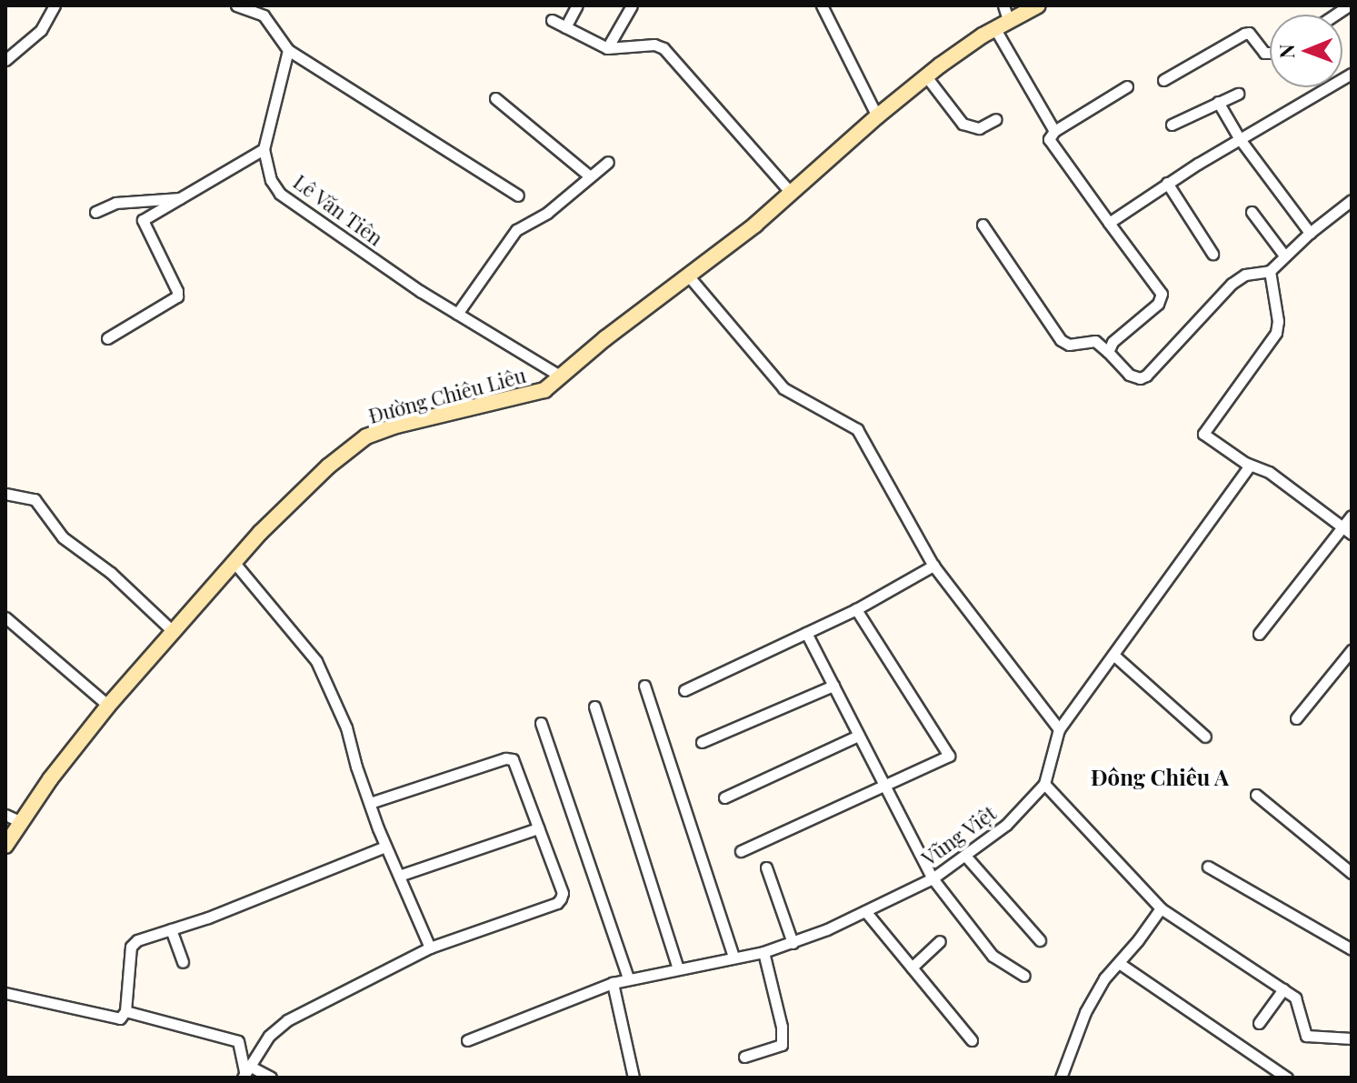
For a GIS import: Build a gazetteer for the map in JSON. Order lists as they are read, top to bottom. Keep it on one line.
{"streets":{"street":["Lê Văn Tiên","Đường Chiêu Liêu","Vũng Việt"]},"crossings":[["Lê Văn Tiên","Đường Chiêu Liêu"]],"districts":["Đông Chiêu A"],"north":"left"}
